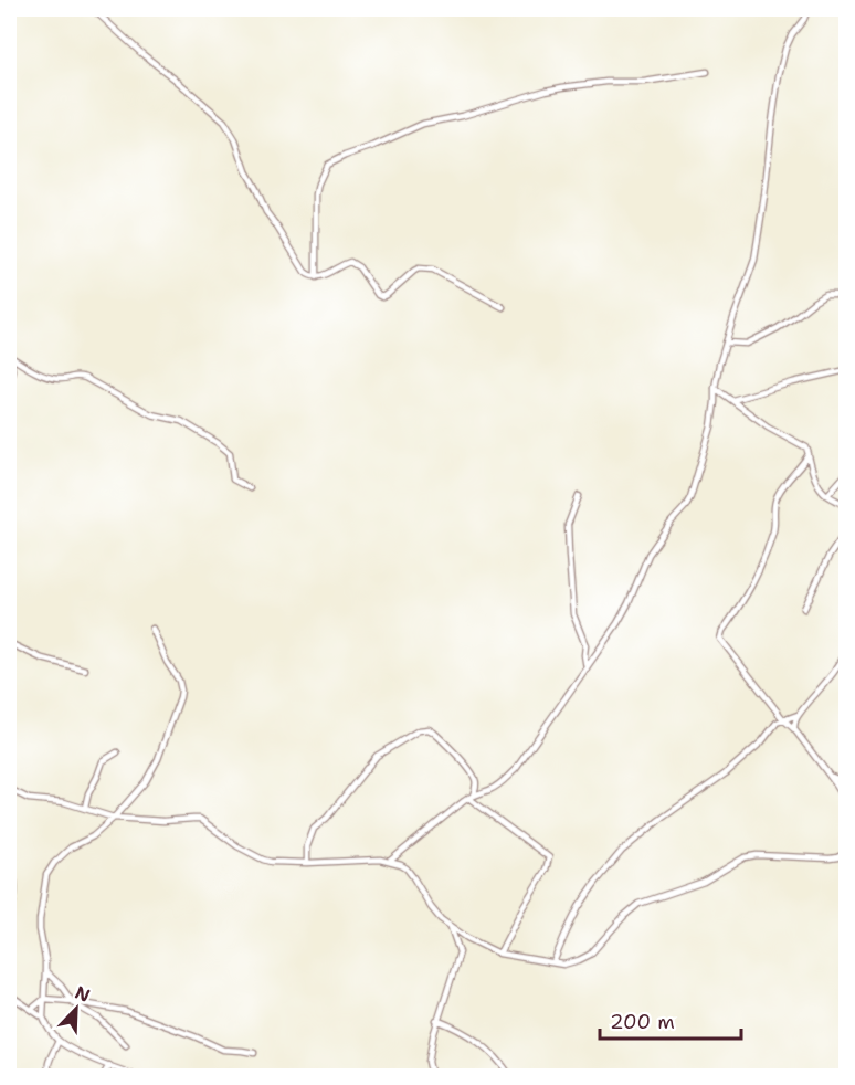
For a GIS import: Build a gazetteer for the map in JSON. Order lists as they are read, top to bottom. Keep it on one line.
{"scale_bar":"200 m","north":"top right"}
